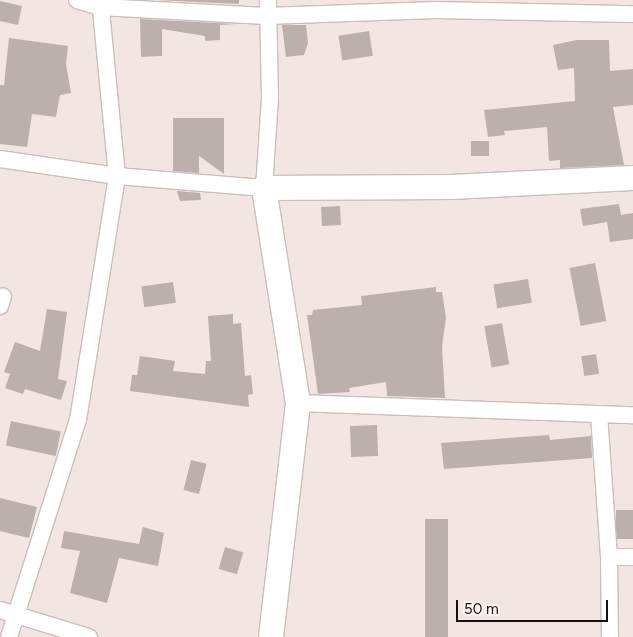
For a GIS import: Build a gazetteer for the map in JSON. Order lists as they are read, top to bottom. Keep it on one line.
{"scale_bar":"50 m"}
